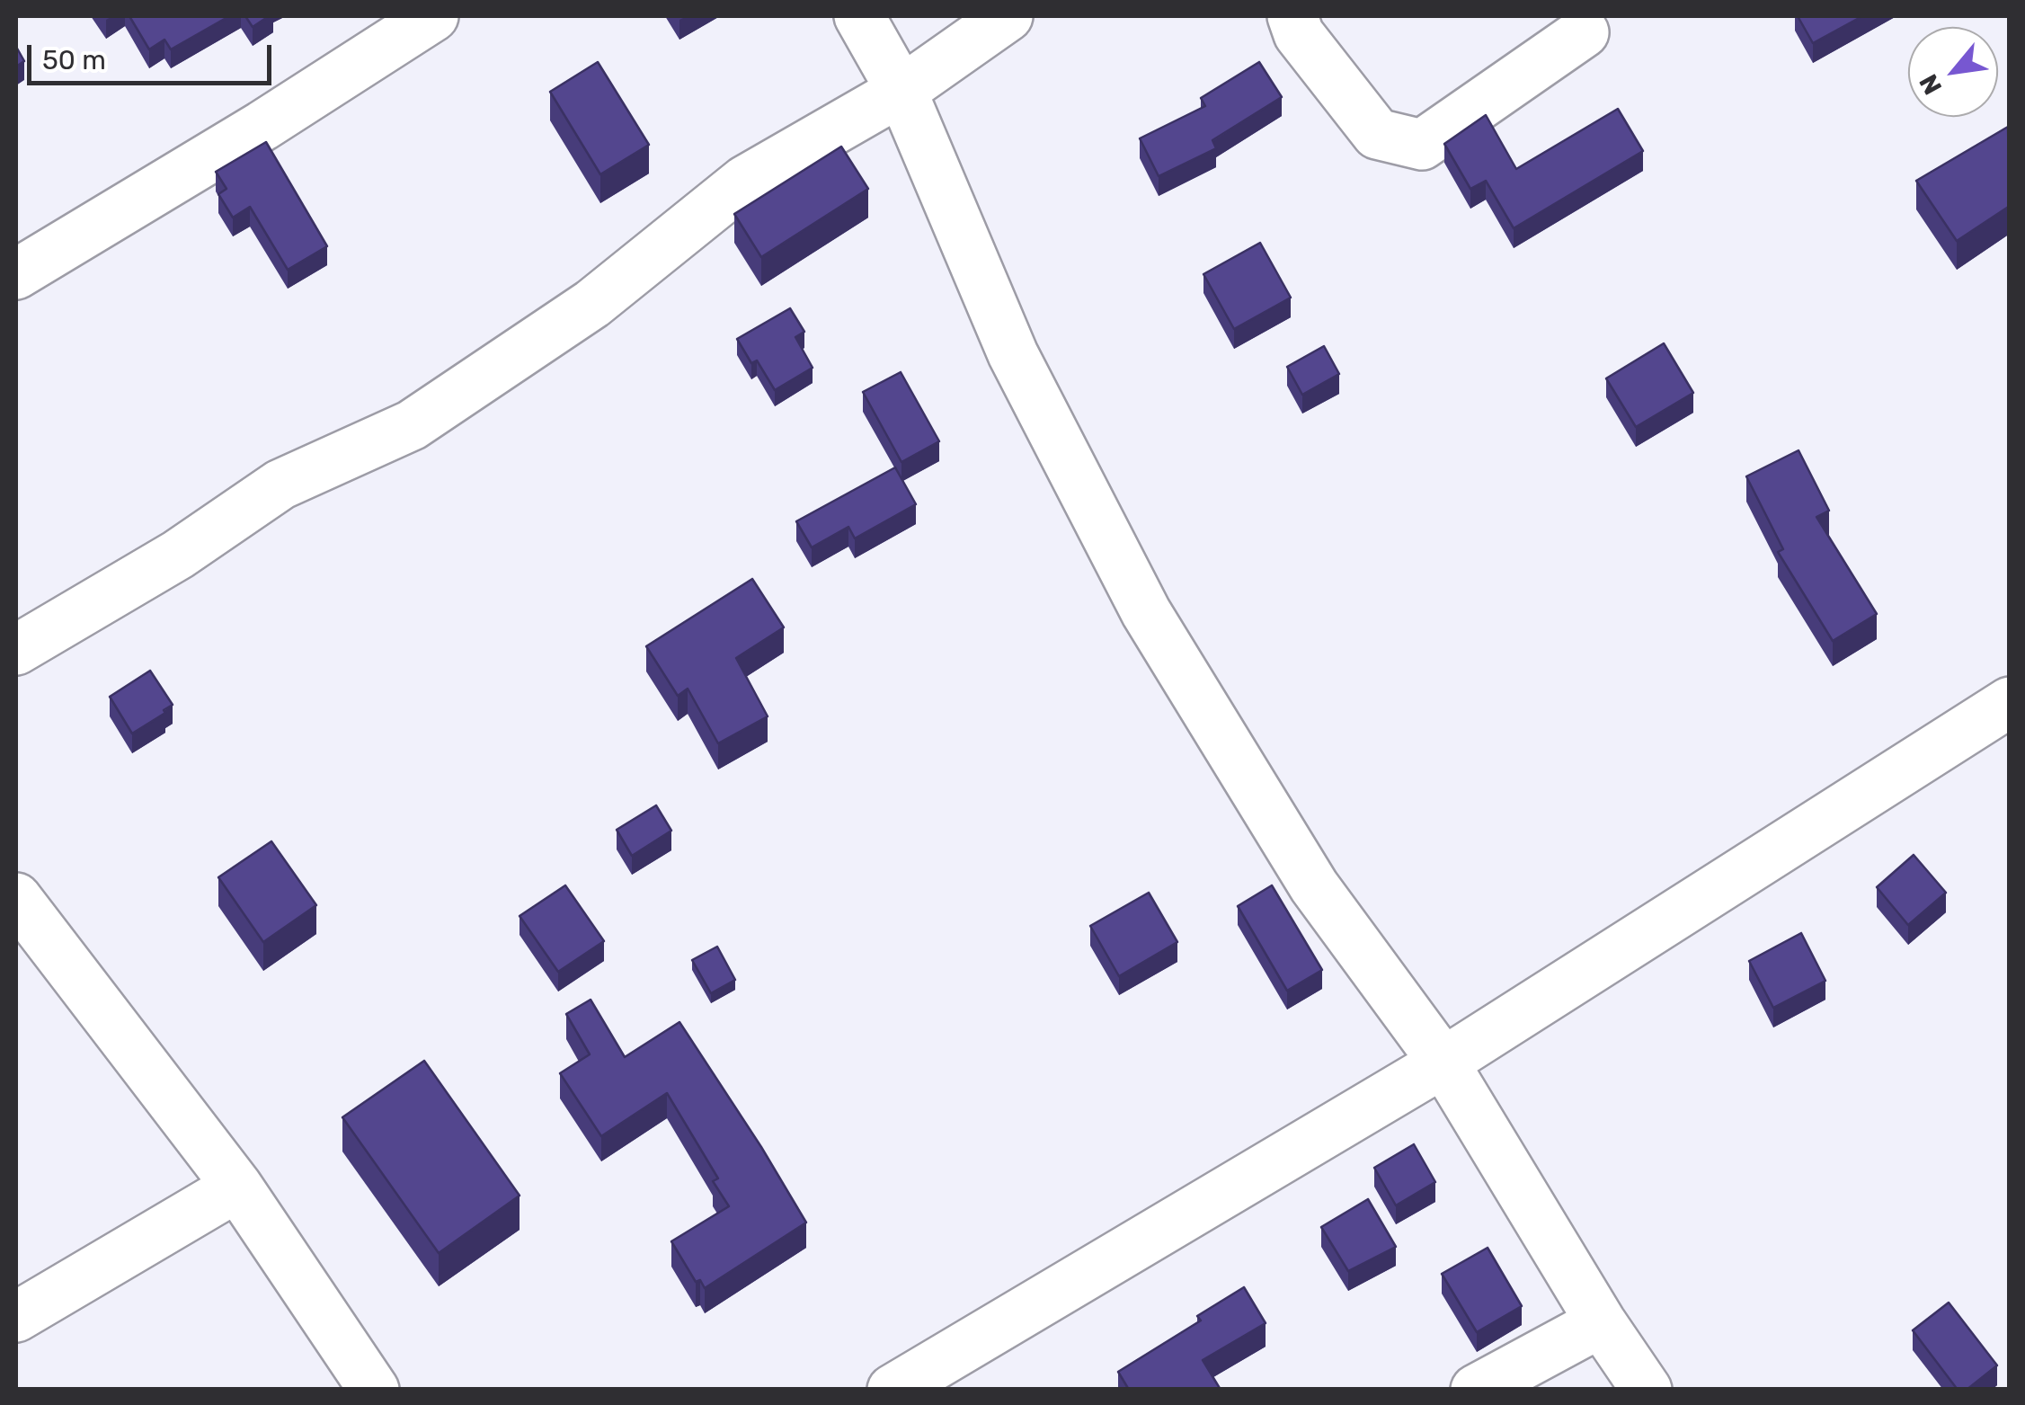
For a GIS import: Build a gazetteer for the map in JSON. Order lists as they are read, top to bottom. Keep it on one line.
{"scale_bar":"50 m","north":"bottom left"}
